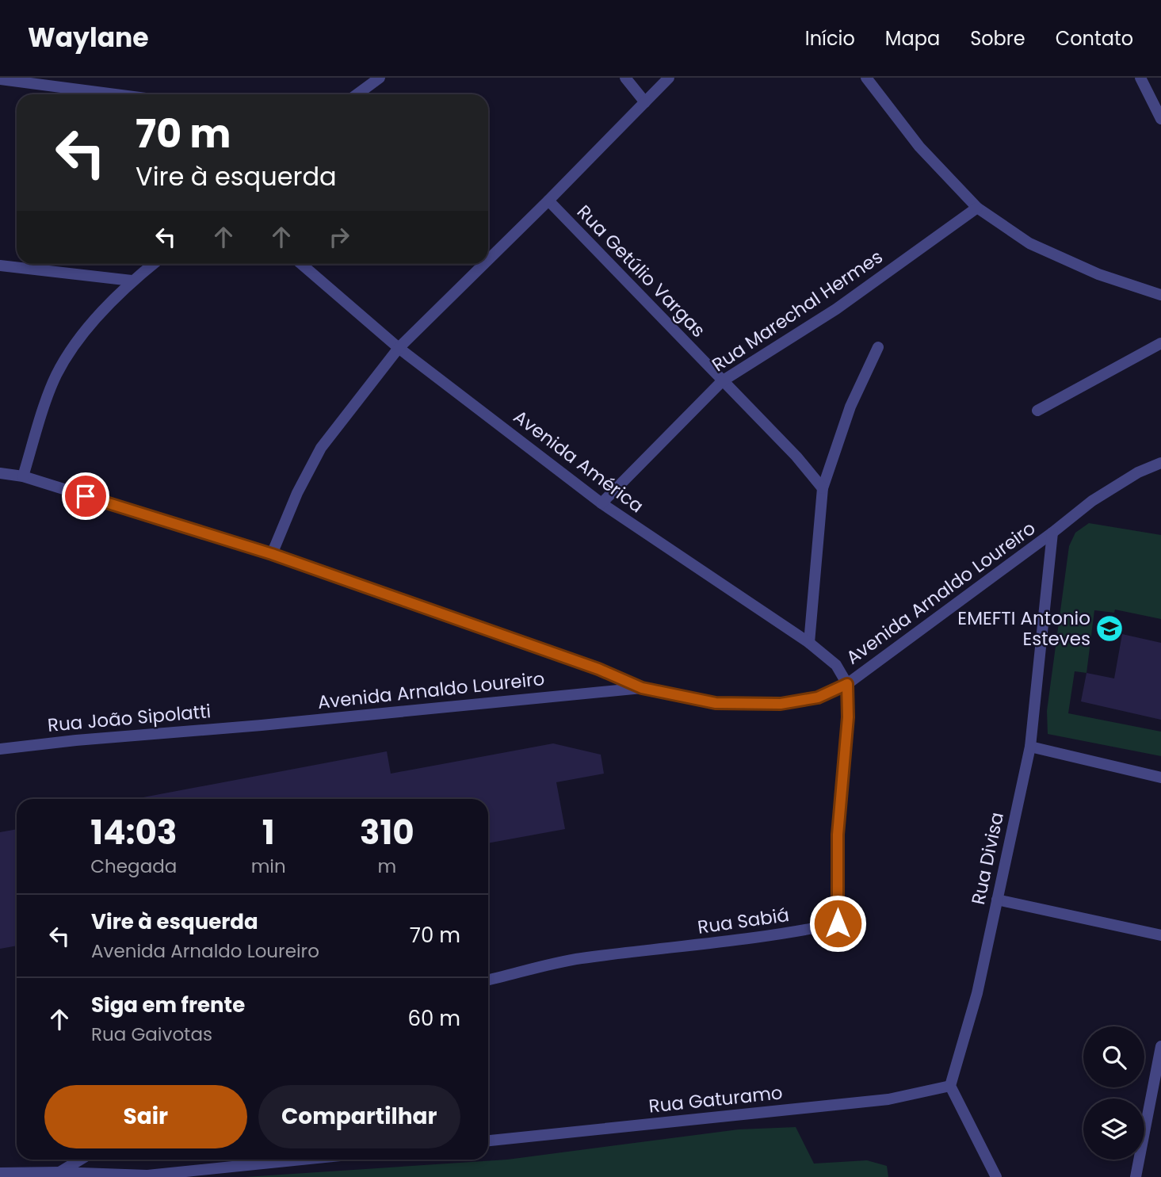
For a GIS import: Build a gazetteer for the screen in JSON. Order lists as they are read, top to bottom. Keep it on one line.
{"streets":{"street":["Rua Getúlio Vargas","Rua Marechal Hermes","Avenida América","Avenida Arnaldo Loureiro","Rua João Sipolatti","Rua Divisa","Rua Sabiá","Rua Gaturamo"]},"crossings":[["Rua Getúlio Vargas","Rua Marechal Hermes"],["Rua Marechal Hermes","Avenida América"],["Avenida América","Avenida Arnaldo Loureiro"],["Avenida América","Rua Sabiá"],["Avenida Arnaldo Loureiro","Rua João Sipolatti"],["Avenida Arnaldo Loureiro","Rua Divisa"],["Avenida Arnaldo Loureiro","Rua Sabiá"],["Rua Divisa","Rua Gaturamo"]],"places":{"school or university":["EMEFTI Antonio Esteves"]},"page":{"header":"Waylane","nav":["Início","Mapa","Sobre","Contato"],"turn":["70 m","Vire à esquerda"],"eta":["14:03","Chegada","1","min","310","m"],"list":[{"name":"Vire à esquerda","note":"Avenida Arnaldo Loureiro","value":"70 m"},{"name":"Siga em frente","note":"Rua Gaivotas","value":"60 m"}],"buttons":["Sair","Compartilhar"]}}
